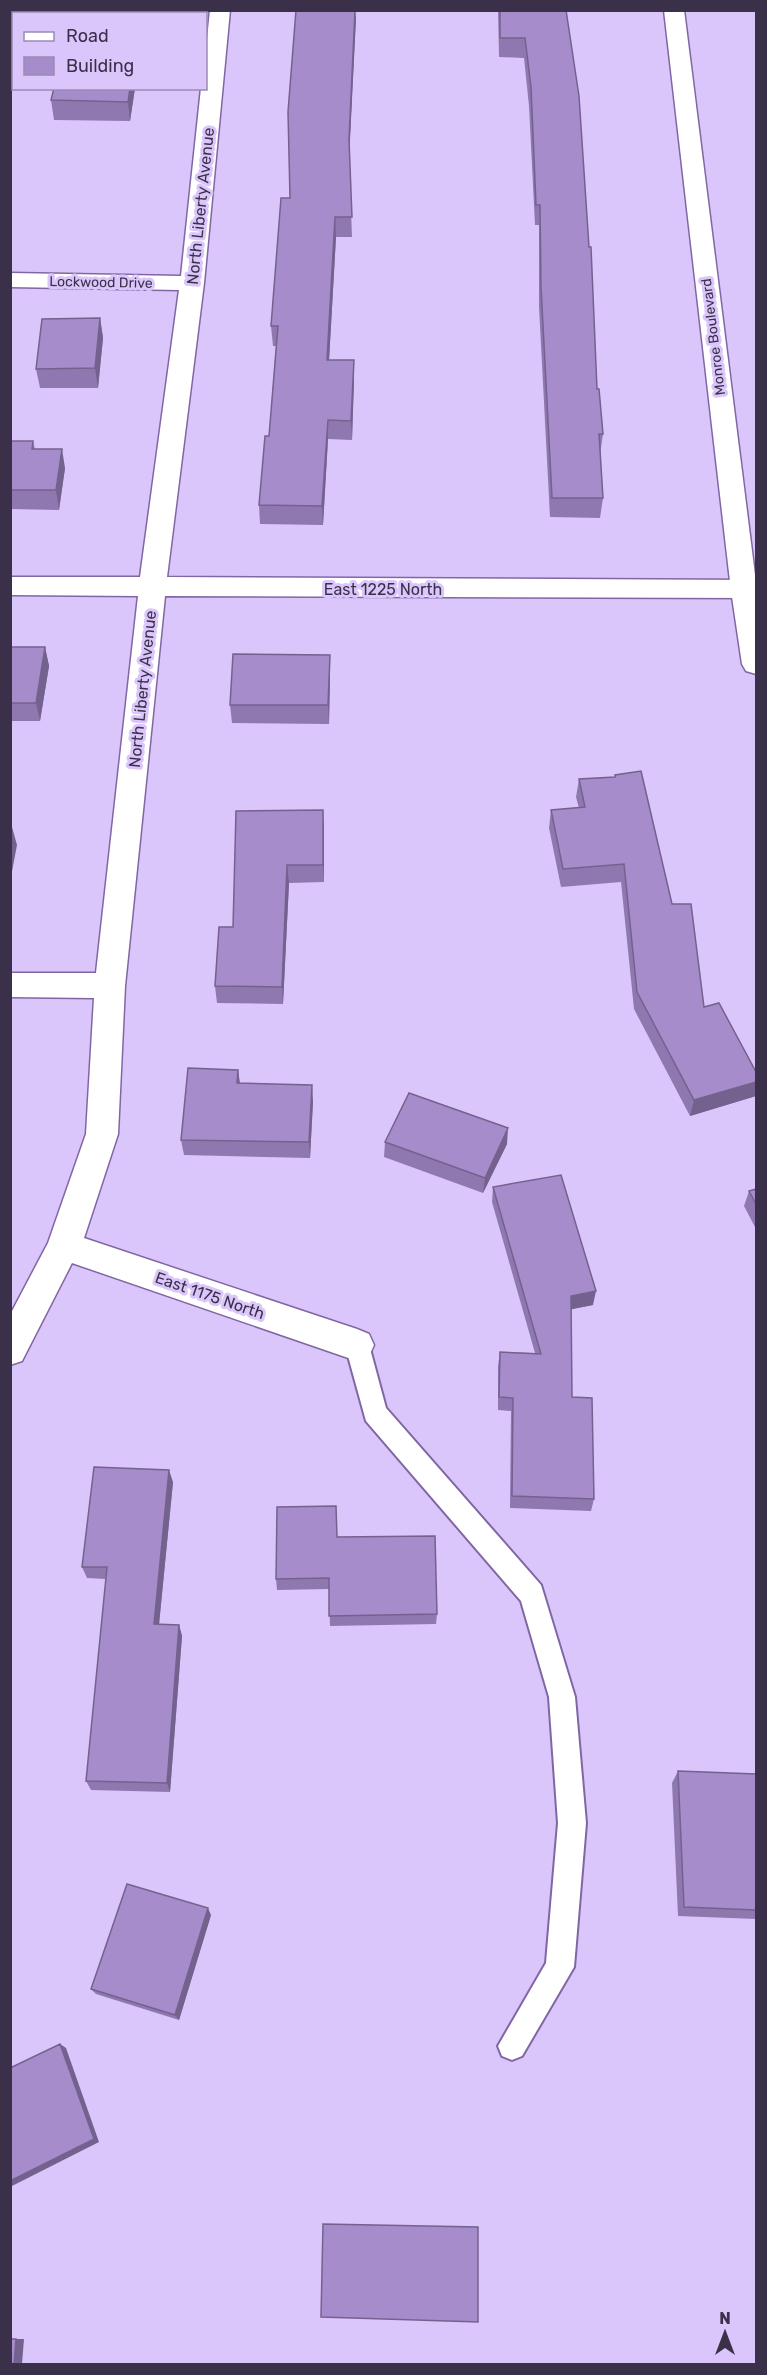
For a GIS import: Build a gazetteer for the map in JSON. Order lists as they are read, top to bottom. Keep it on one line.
{"streets":{"street":["North Liberty Avenue","Lockwood Drive","Monroe Boulevard","East 1225 North","East 1175 North"]},"crossings":[["North Liberty Avenue","Lockwood Drive"],["North Liberty Avenue","East 1225 North"],["North Liberty Avenue","East 1175 North"],["Monroe Boulevard","East 1225 North"]],"legend":["Road","Building"],"north":"top"}
